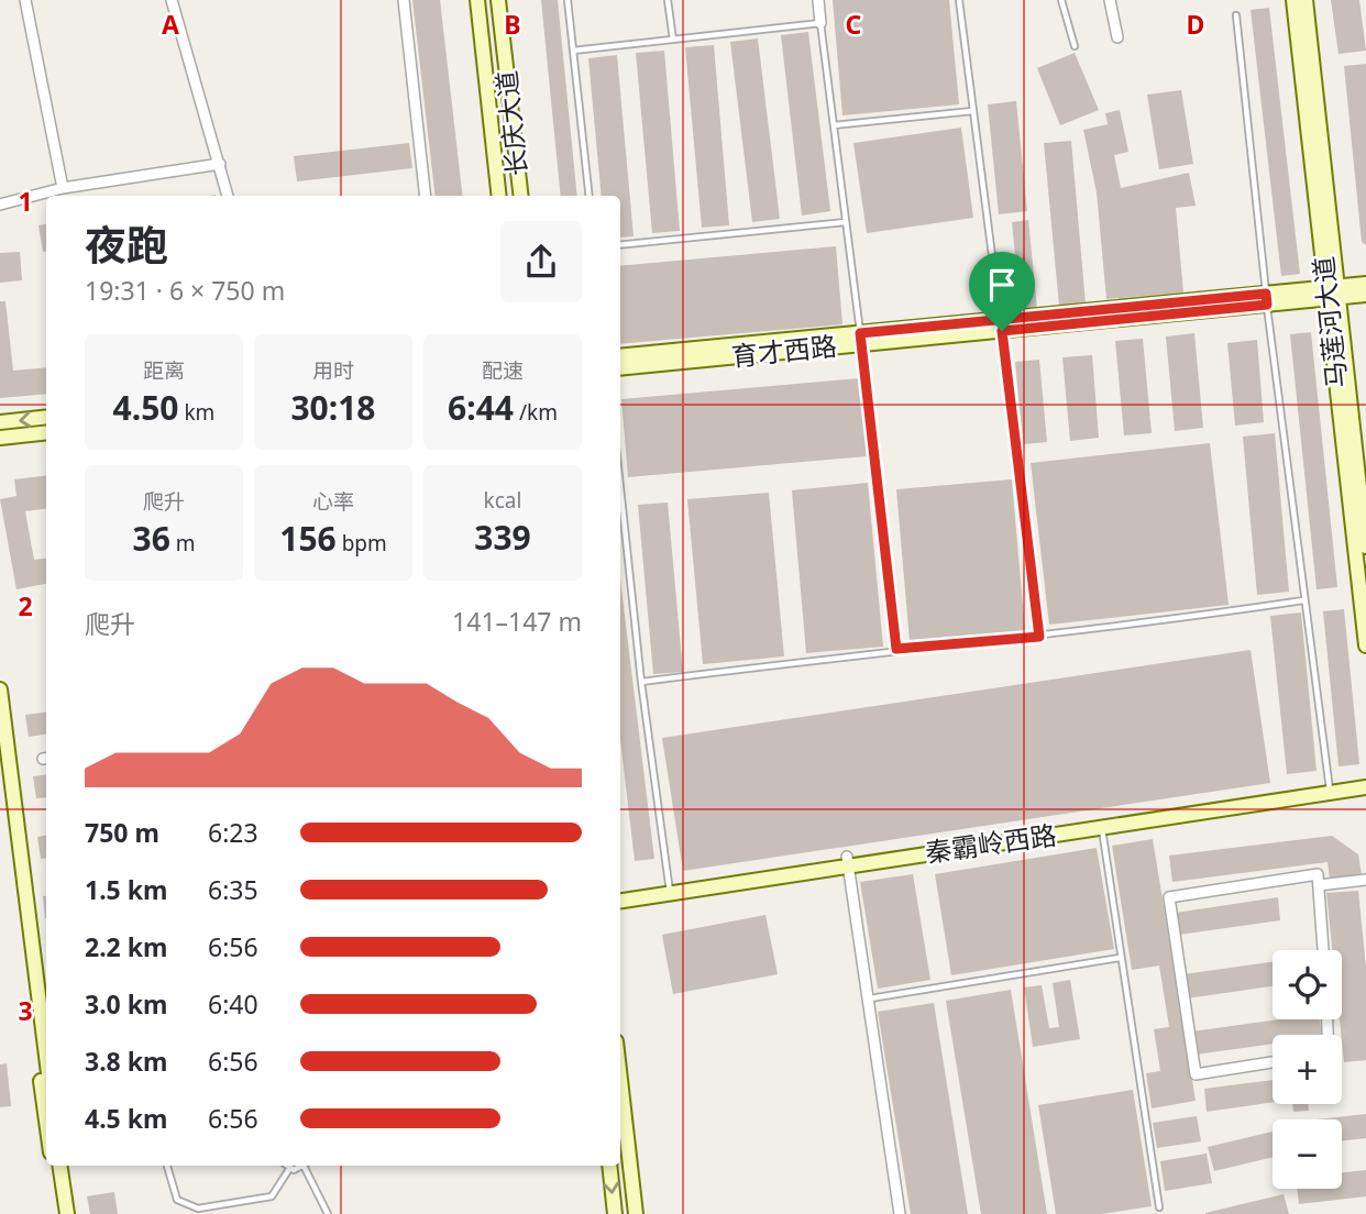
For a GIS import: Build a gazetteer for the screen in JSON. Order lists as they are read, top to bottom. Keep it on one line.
{"streets":{"street":["长庆大道","马莲河大道","育才西路","秦霸岭西路"]},"crossings":[["马莲河大道","育才西路"]],"page":{"heading":["夜跑","19:31 · 6 × 750 m"],"stats":[["距离","4.50 km"],["用时","30:18"],["配速","6:44 /km"],["爬升","36 m"],["心率","156 bpm"],["kcal","339"]],"chart":["爬升","141–147 m"],"list":[{"name":"750 m","note":"6:23"},{"name":"1.5 km","note":"6:35"},{"name":"2.2 km","note":"6:56"},{"name":"3.0 km","note":"6:40"},{"name":"3.8 km","note":"6:56"},{"name":"4.5 km","note":"6:56"}],"map_buttons":["+","−"]},"grid":{"columns":["A","B","C","D"],"rows":["1","2","3"]}}
